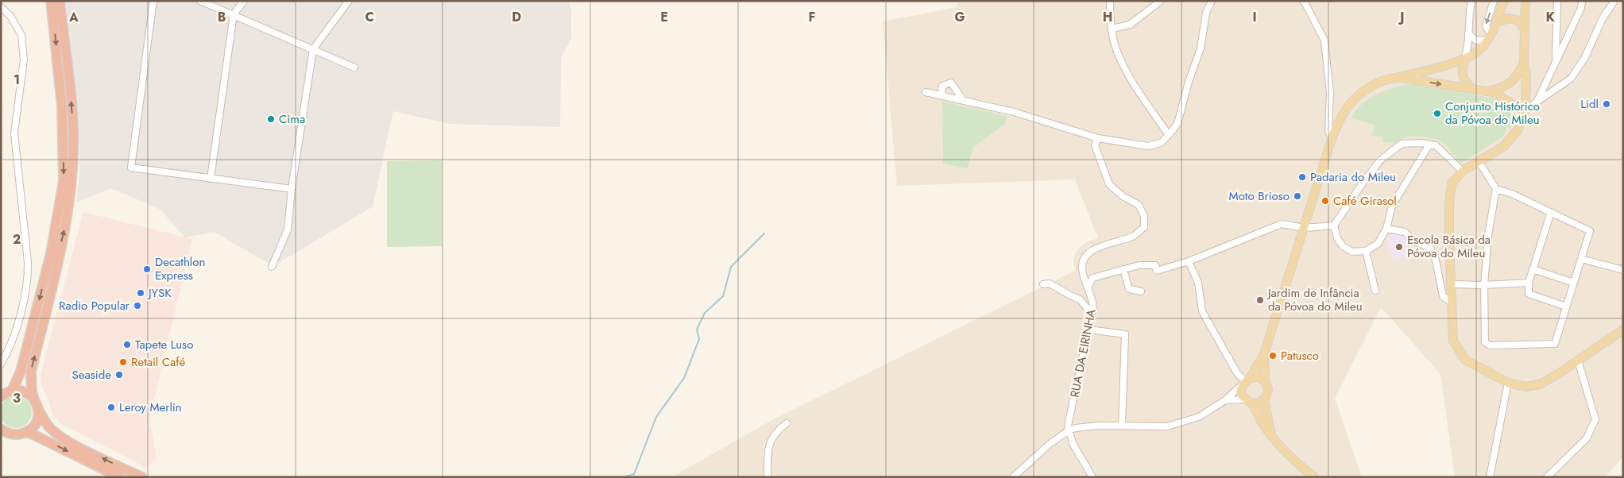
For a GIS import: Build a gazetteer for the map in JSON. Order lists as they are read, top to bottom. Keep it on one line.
{"streets":{"street":["RUA DA EIRINHA"]},"places":["Lidl","Conjunto Histórico da Póvoa do Mileu","Cima","Padaria do Mileu","Moto Brioso","Café Girasol","Escola Básica da Póvoa do Mileu","Decathlon Express","JYSK","Jardim de Infância da Póvoa do Mileu","Radio Popular","Tapete Luso","Patusco","Retail Café","Seaside","Leroy Merlin"],"grid":{"columns":["A","B","C","D","E","F","G","H","I","J","K"],"rows":["1","2","3"]}}
